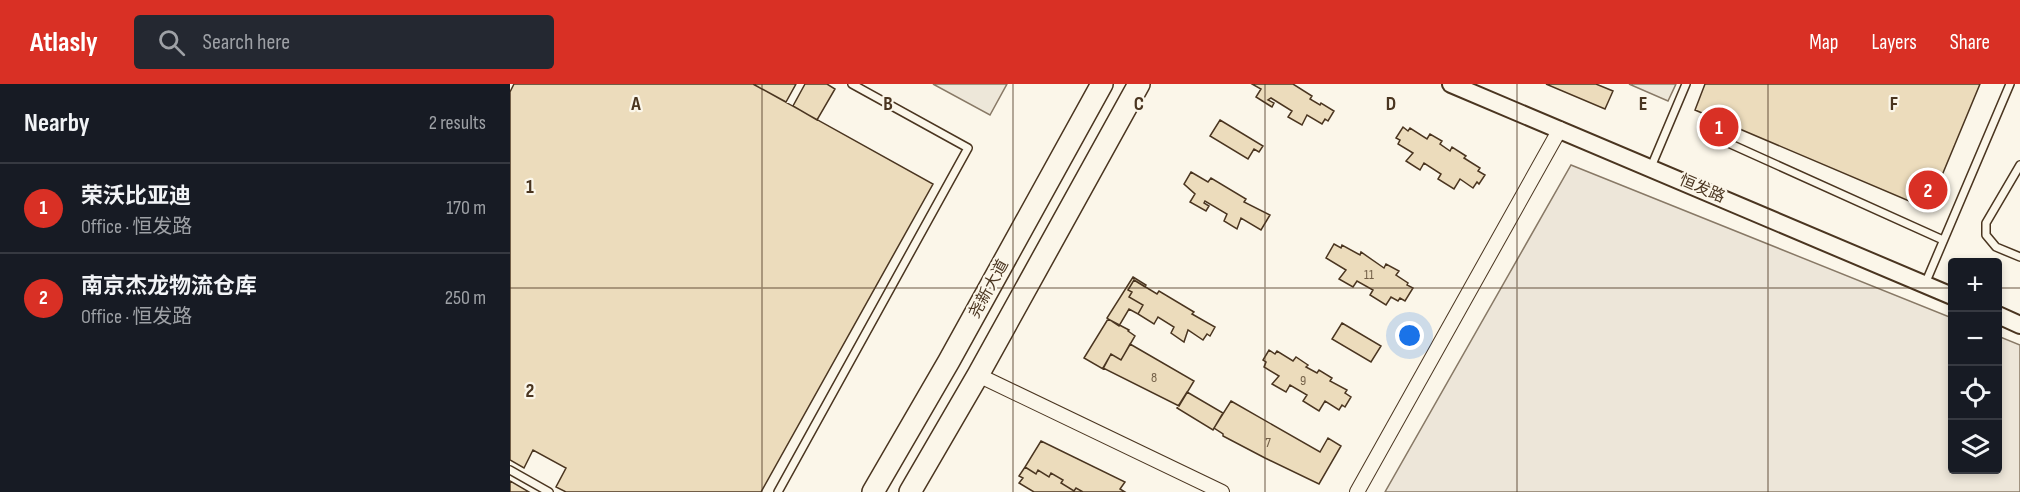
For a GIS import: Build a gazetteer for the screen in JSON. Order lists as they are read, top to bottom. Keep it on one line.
{"streets":{"main road":["尧新大道"],"street":["恒发路"]},"house_numbers":["11","8","9","7"],"page":{"header":"Atlasly","search":"Search here","nav":["Map","Layers","Share"],"heading":["Nearby","2 results"],"pins":["1","2"],"list":[{"mark":"1","name":"荣沃比亚迪","note":"Office · 恒发路","value":"170 m"},{"mark":"2","name":"南京杰龙物流仓库","note":"Office · 恒发路","value":"250 m"}],"map_buttons":["+","−"]},"grid":{"columns":["A","B","C","D","E","F"],"rows":["1","2"]}}
